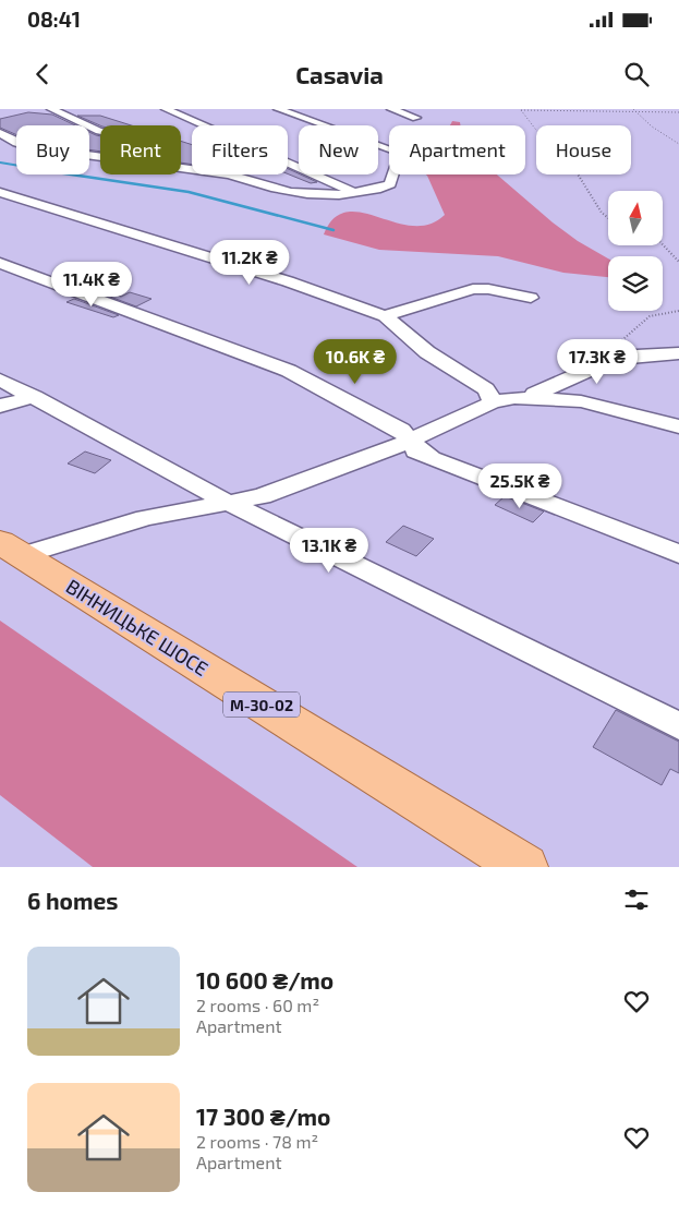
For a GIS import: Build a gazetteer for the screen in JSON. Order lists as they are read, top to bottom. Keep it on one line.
{"streets":{"main road":["ВІННИЦЬКЕ ШОСЕ","М-30-02"]},"north":"top","page":{"status":"08:41","header":"Casavia","chip":["Buy","Rent","Filters","New","Apartment","House"],"price":["11.2K ₴","11.4K ₴","10.6K ₴","17.3K ₴","25.5K ₴","13.1K ₴"],"heading":"6 homes","list":[{"name":"10 600 ₴/mo","note":"2 rooms · 60 m² · Apartment"},{"name":"17 300 ₴/mo","note":"2 rooms · 78 m² · Apartment"}]}}
